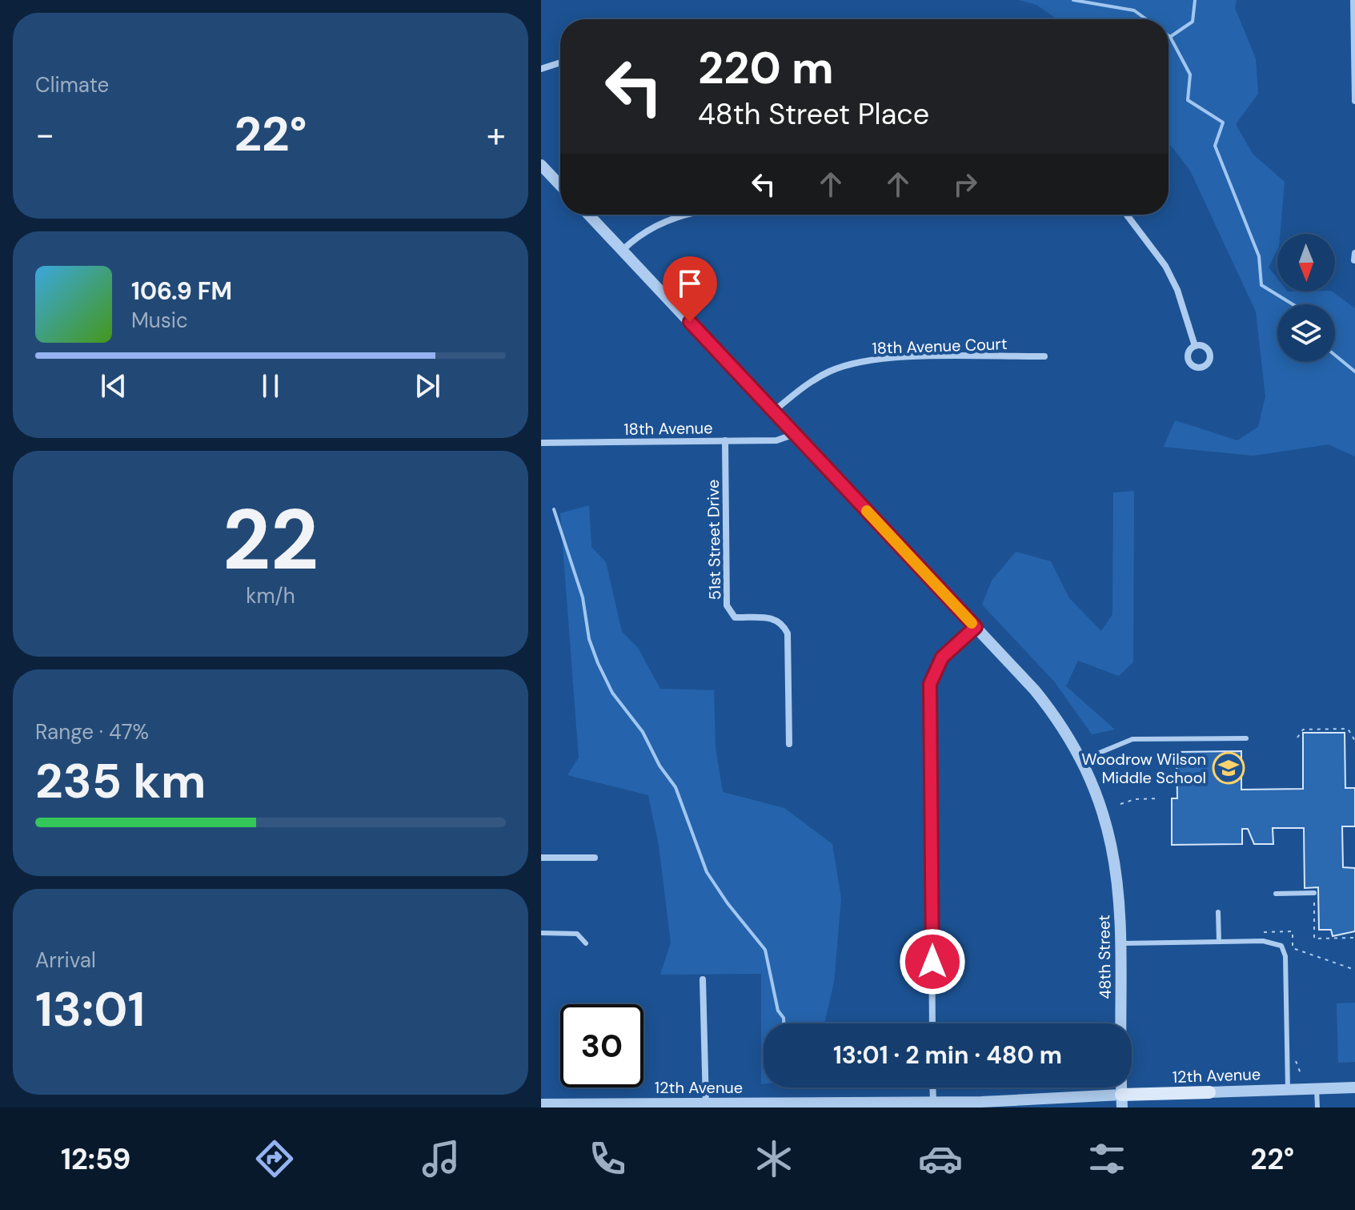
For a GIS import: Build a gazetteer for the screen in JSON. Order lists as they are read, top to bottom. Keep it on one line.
{"streets":{"main road":["12th Avenue"],"street":["18th Avenue Court","18th Avenue","51st Street Drive","48th Street"]},"crossings":[["18th Avenue Court","48th Street"],["18th Avenue","51st Street Drive"],["18th Avenue","48th Street"],["48th Street","12th Avenue"]],"places":{"school or university":["Woodrow Wilson Middle School"]},"north":"bottom","page":{"tile":["Climate",["22","km/h"],["Range · 47%","235 km"],["Arrival","13:01"]],"turn":["220 m","48th Street Place"],"heat":["−","22°","+"],"song":["106.9 FM","Music"],"limit":"30","trip":"13:01 · 2 min · 480 m","tabs":["12:59","22°"]}}
